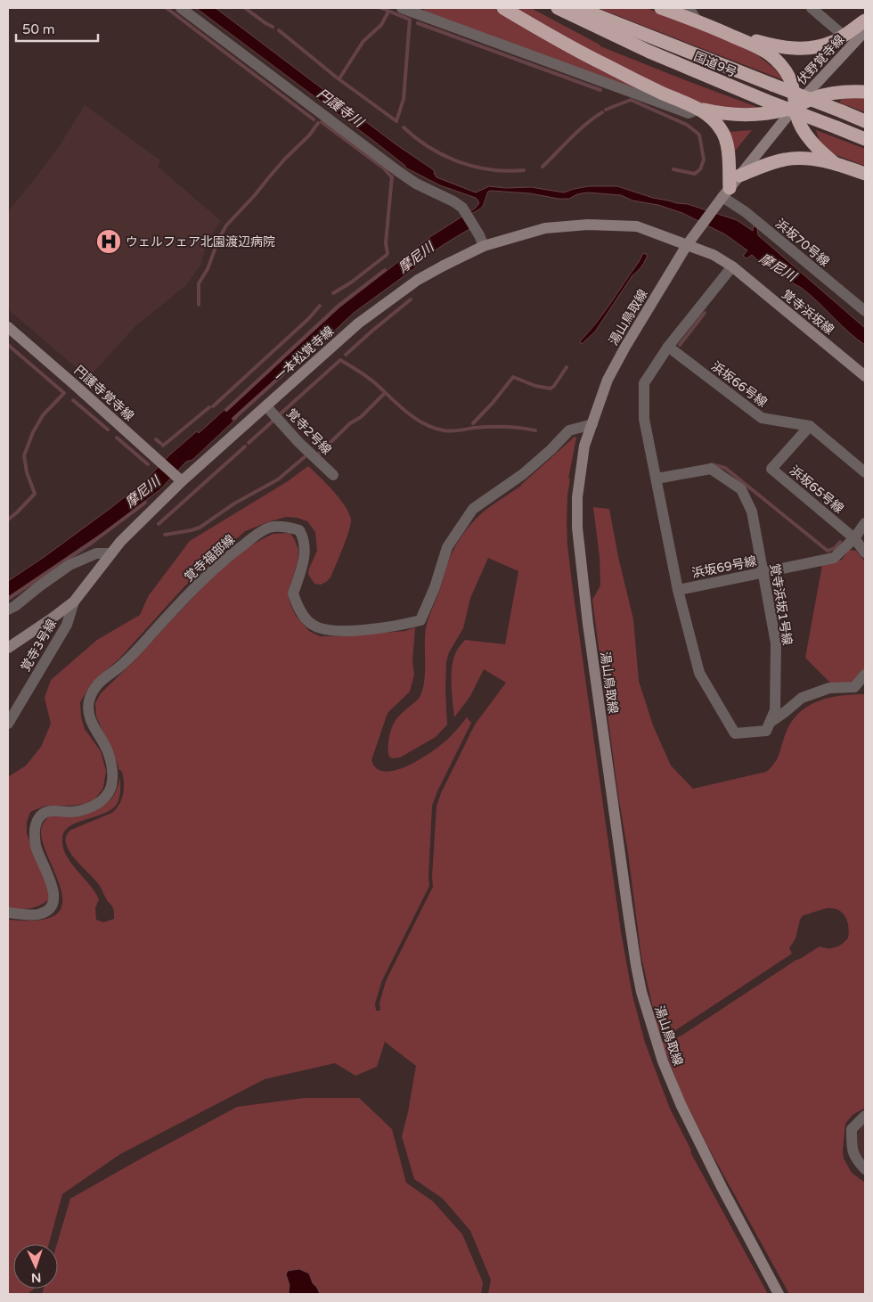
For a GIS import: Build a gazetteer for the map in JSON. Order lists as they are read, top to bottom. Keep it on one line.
{"streets":{"highway":["国道9号"],"main road":["伏野覚寺線","覚寺浜坂線","湯山鳥取線","一本松覚寺線","円護寺覚寺線"],"street":["浜坂70号線","浜坂66号線","覚寺2号線","浜坂65号線","覚寺福部線","浜坂69号線","覚寺浜坂1号線","覚寺3号線"]},"crossings":[["伏野覚寺線","湯山鳥取線"],["浜坂70号線","湯山鳥取線"],["覚寺浜坂線","湯山鳥取線"],["覚寺浜坂線","一本松覚寺線"],["湯山鳥取線","一本松覚寺線"],["湯山鳥取線","覚寺福部線"],["一本松覚寺線","円護寺覚寺線"],["一本松覚寺線","覚寺2号線"],["一本松覚寺線","覚寺3号線"],["浜坂66号線","浜坂65号線"],["浜坂65号線","浜坂69号線"],["浜坂69号線","覚寺浜坂1号線"]],"water":["円護寺川","摩尼川"],"places":{"hospital":["ウェルフェア北園渡辺病院"]},"scale_bar":"50 m","north":"bottom"}
